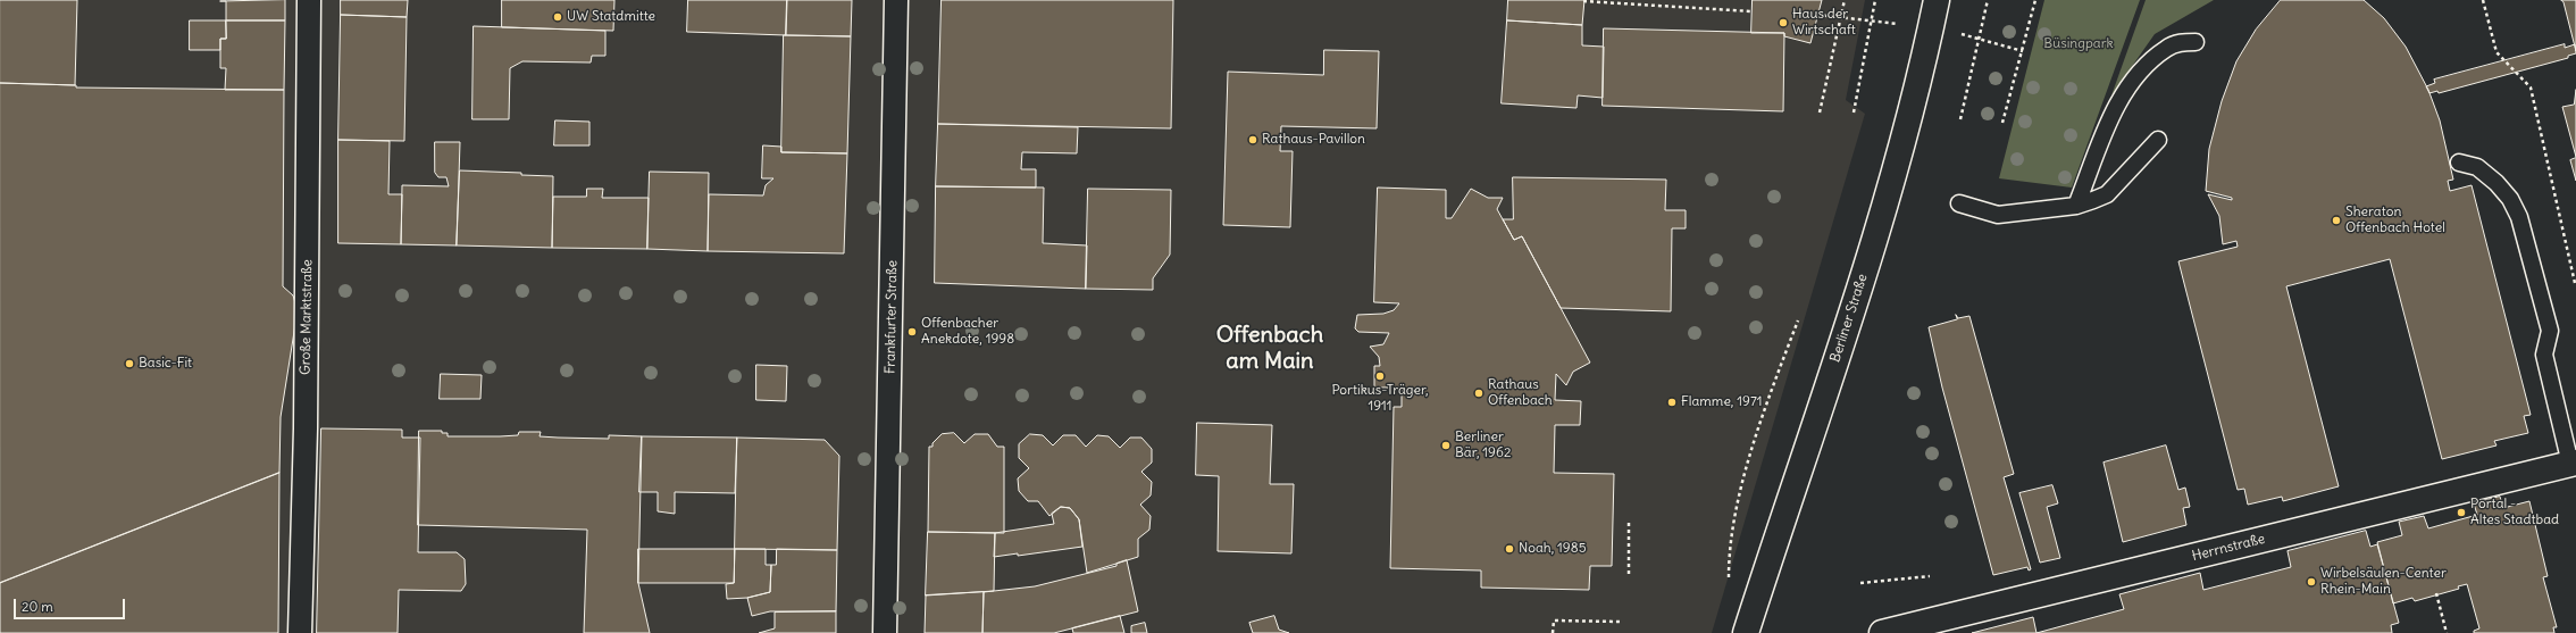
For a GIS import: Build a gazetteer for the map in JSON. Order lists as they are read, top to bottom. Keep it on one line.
{"streets":{"street":["Große Marktstraße","Frankfurter Straße","Berliner Straße","Herrnstraße"]},"districts":["Offenbach am Main"],"parks":["Büsingpark"],"places":["UW Statdmitte","Haus der Wirtschaft","Rathaus-Pavillon","Sheraton Offenbach Hotel","Offenbacher Anekdote, 1998","Basic-Fit","Portikus-Träger, 1911","Rathaus Offenbach","Flamme, 1971","Berliner Bär, 1962","Portal - Altes Stadtbad","Noah, 1985","Wirbelsäulen-Center Rhein-Main"],"scale_bar":"20 m"}
